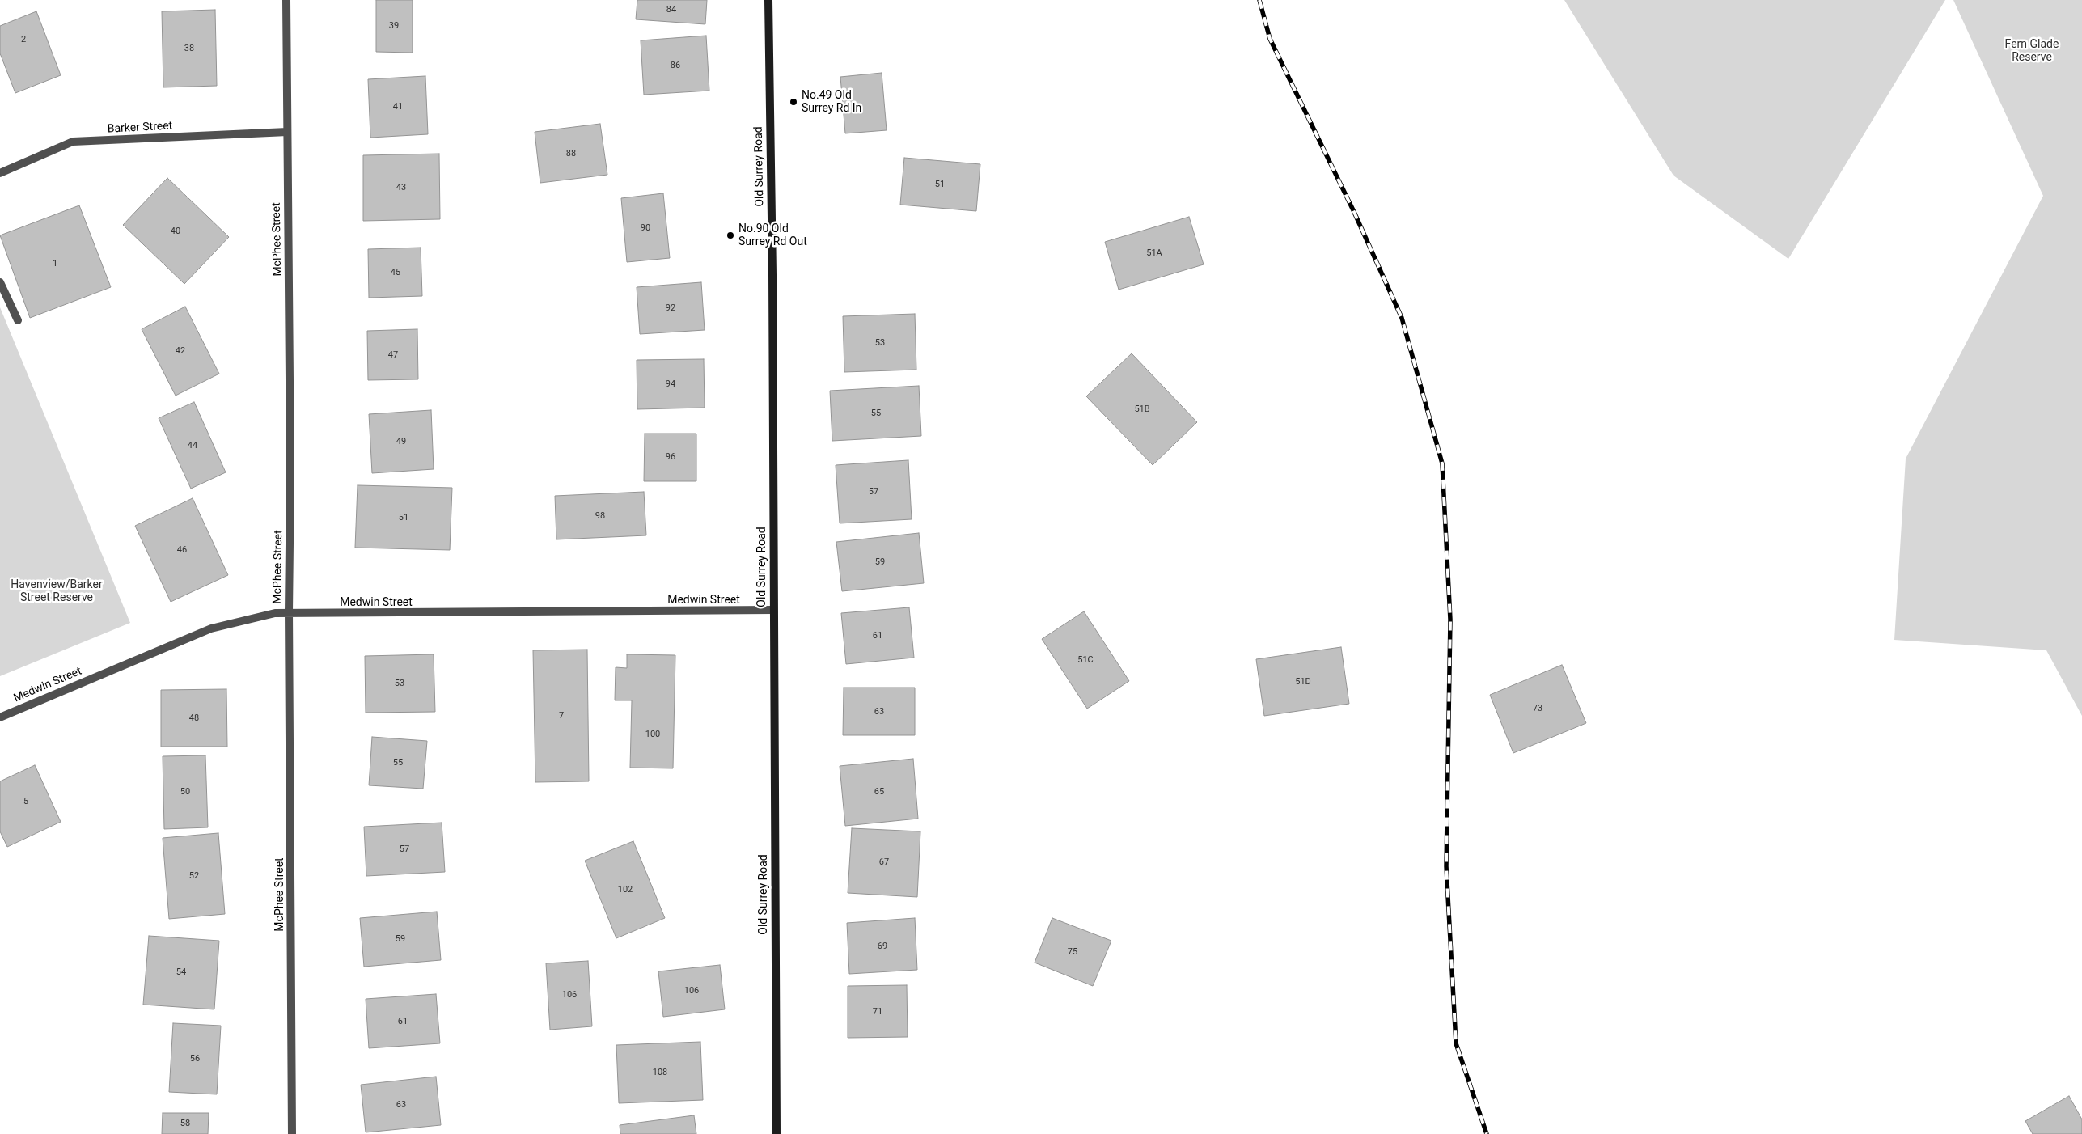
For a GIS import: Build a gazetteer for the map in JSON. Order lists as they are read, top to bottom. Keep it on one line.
{"streets":{"main road":["Old Surrey Road"],"street":["Barker Street","McPhee Street","Medwin Street"]},"crossings":[["Barker Street","McPhee Street"],["Old Surrey Road","Medwin Street"],["McPhee Street","Medwin Street"]],"parks":["Fern Glade Reserve","Havenview/Barker Street Reserve"],"places":["No.49 Old Surrey Rd In","No.90 Old Surrey Rd Out"],"house_numbers":["84","39","2","38","86","41","88","51","43","90","40","51A","1","45","92","53","42","47","94","51B","55","49","44","96","57","98","51","46","59","61","51C","51D","53","73","63","7","48","100","55","50","65","5","57","67","52","102","59","69","75","54","106","106","71","61","56","108","63","58"]}
